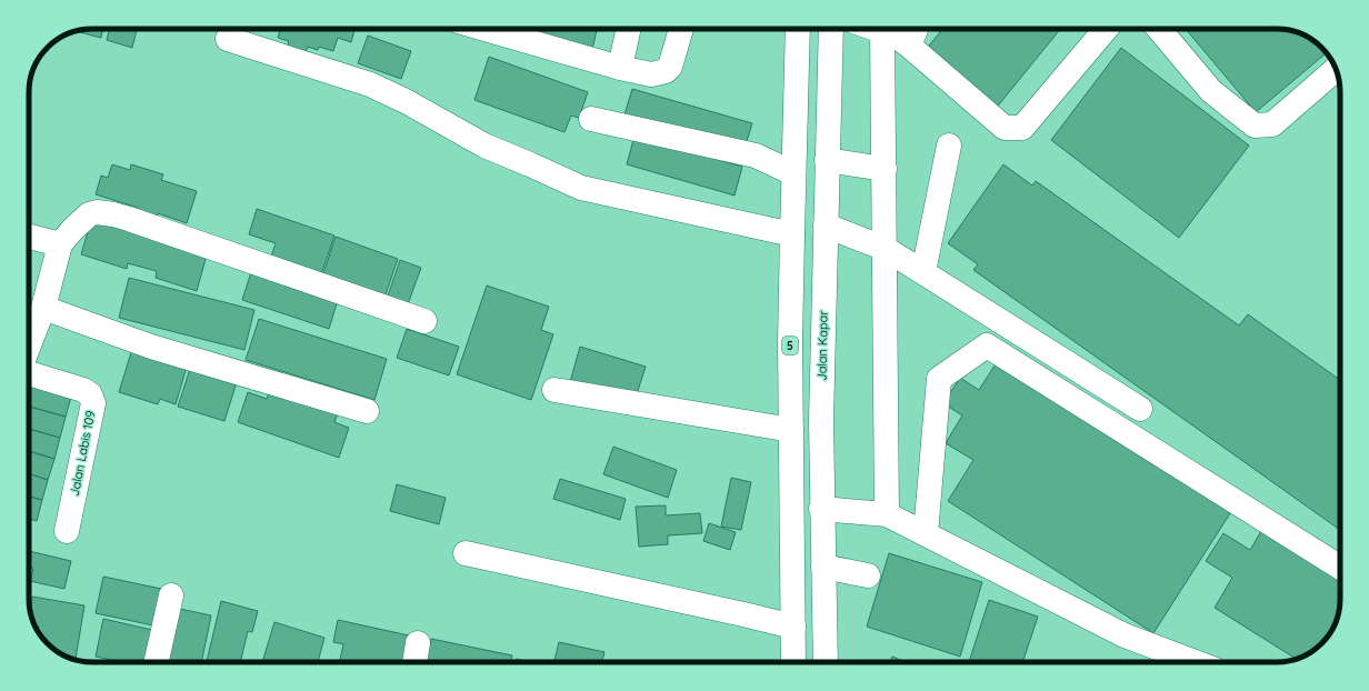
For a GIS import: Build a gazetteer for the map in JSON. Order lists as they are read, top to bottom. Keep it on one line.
{"streets":{"main road":["5","Jalan Kapar","Jalan Labis 109"]}}
